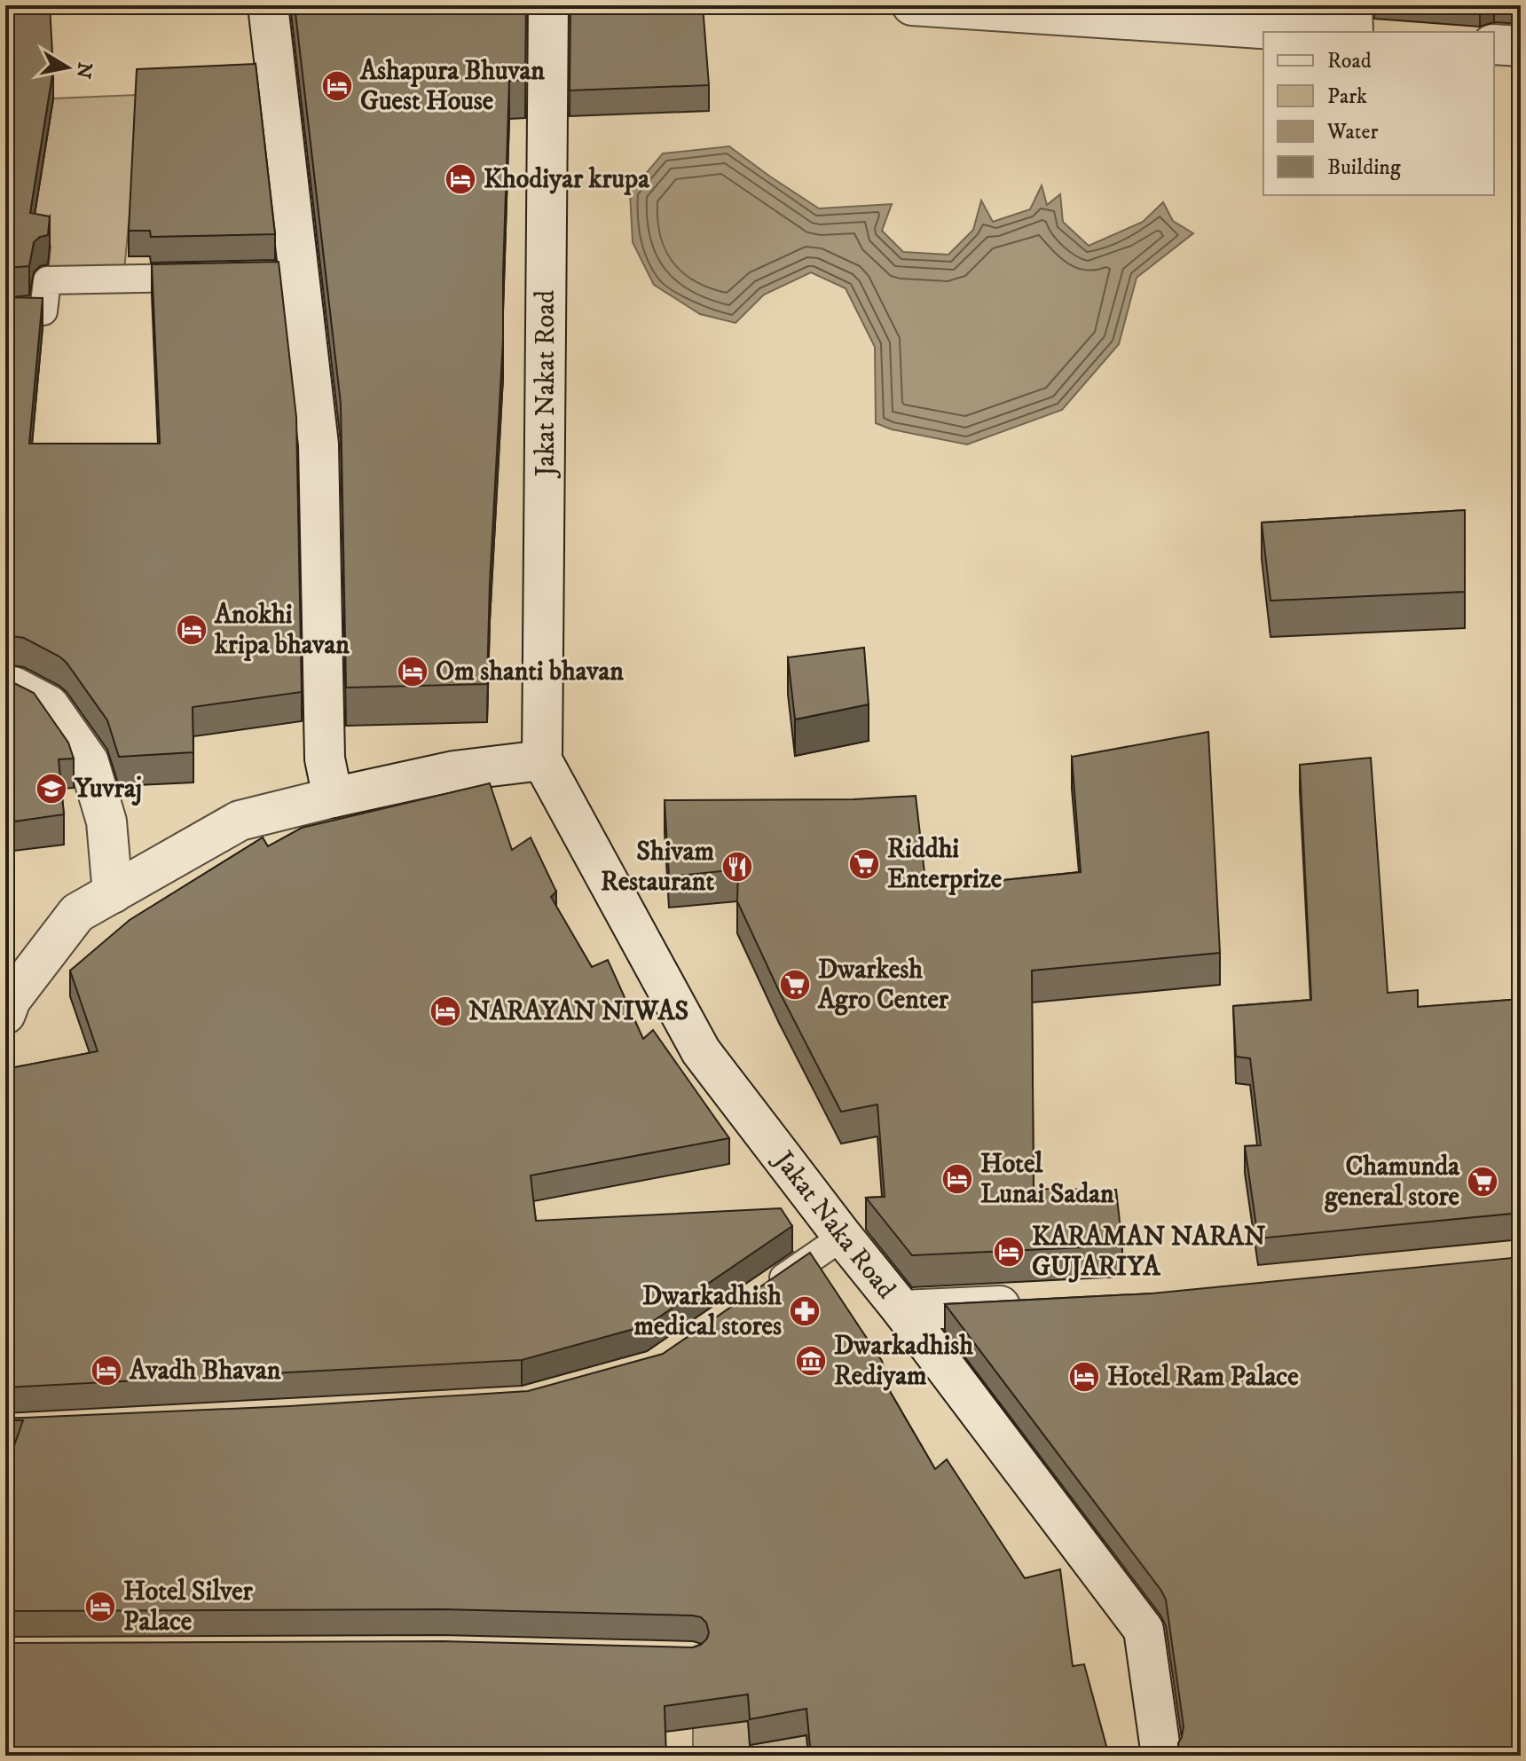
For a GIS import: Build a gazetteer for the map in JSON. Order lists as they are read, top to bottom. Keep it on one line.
{"streets":{"main road":["Jakat Nakat Road","Jakat Naka Road"]},"crossings":[["Jakat Nakat Road","Jakat Naka Road"]],"places":{"hotel":["Ashapura Bhuvan Guest House","Khodiyar krupa","Anokhi kripa bhavan","Om shanti bhavan","NARAYAN NIWAS","Hotel Lunai Sadan","KARAMAN NARAN GUJARIYA","Avadh Bhavan","Hotel Ram Palace","Hotel Silver Palace"],"school or university":["Yuvraj"],"supermarket":["Riddhi Enterprize","Dwarkesh Agro Center","Chamunda general store"],"restaurant":["Shivam Restaurant"],"pharmacy":["Dwarkadhish medical stores"],"museum":["Dwarkadhish Rediyam"]},"legend":["Road","Park","Water","Building"],"north":"right"}
